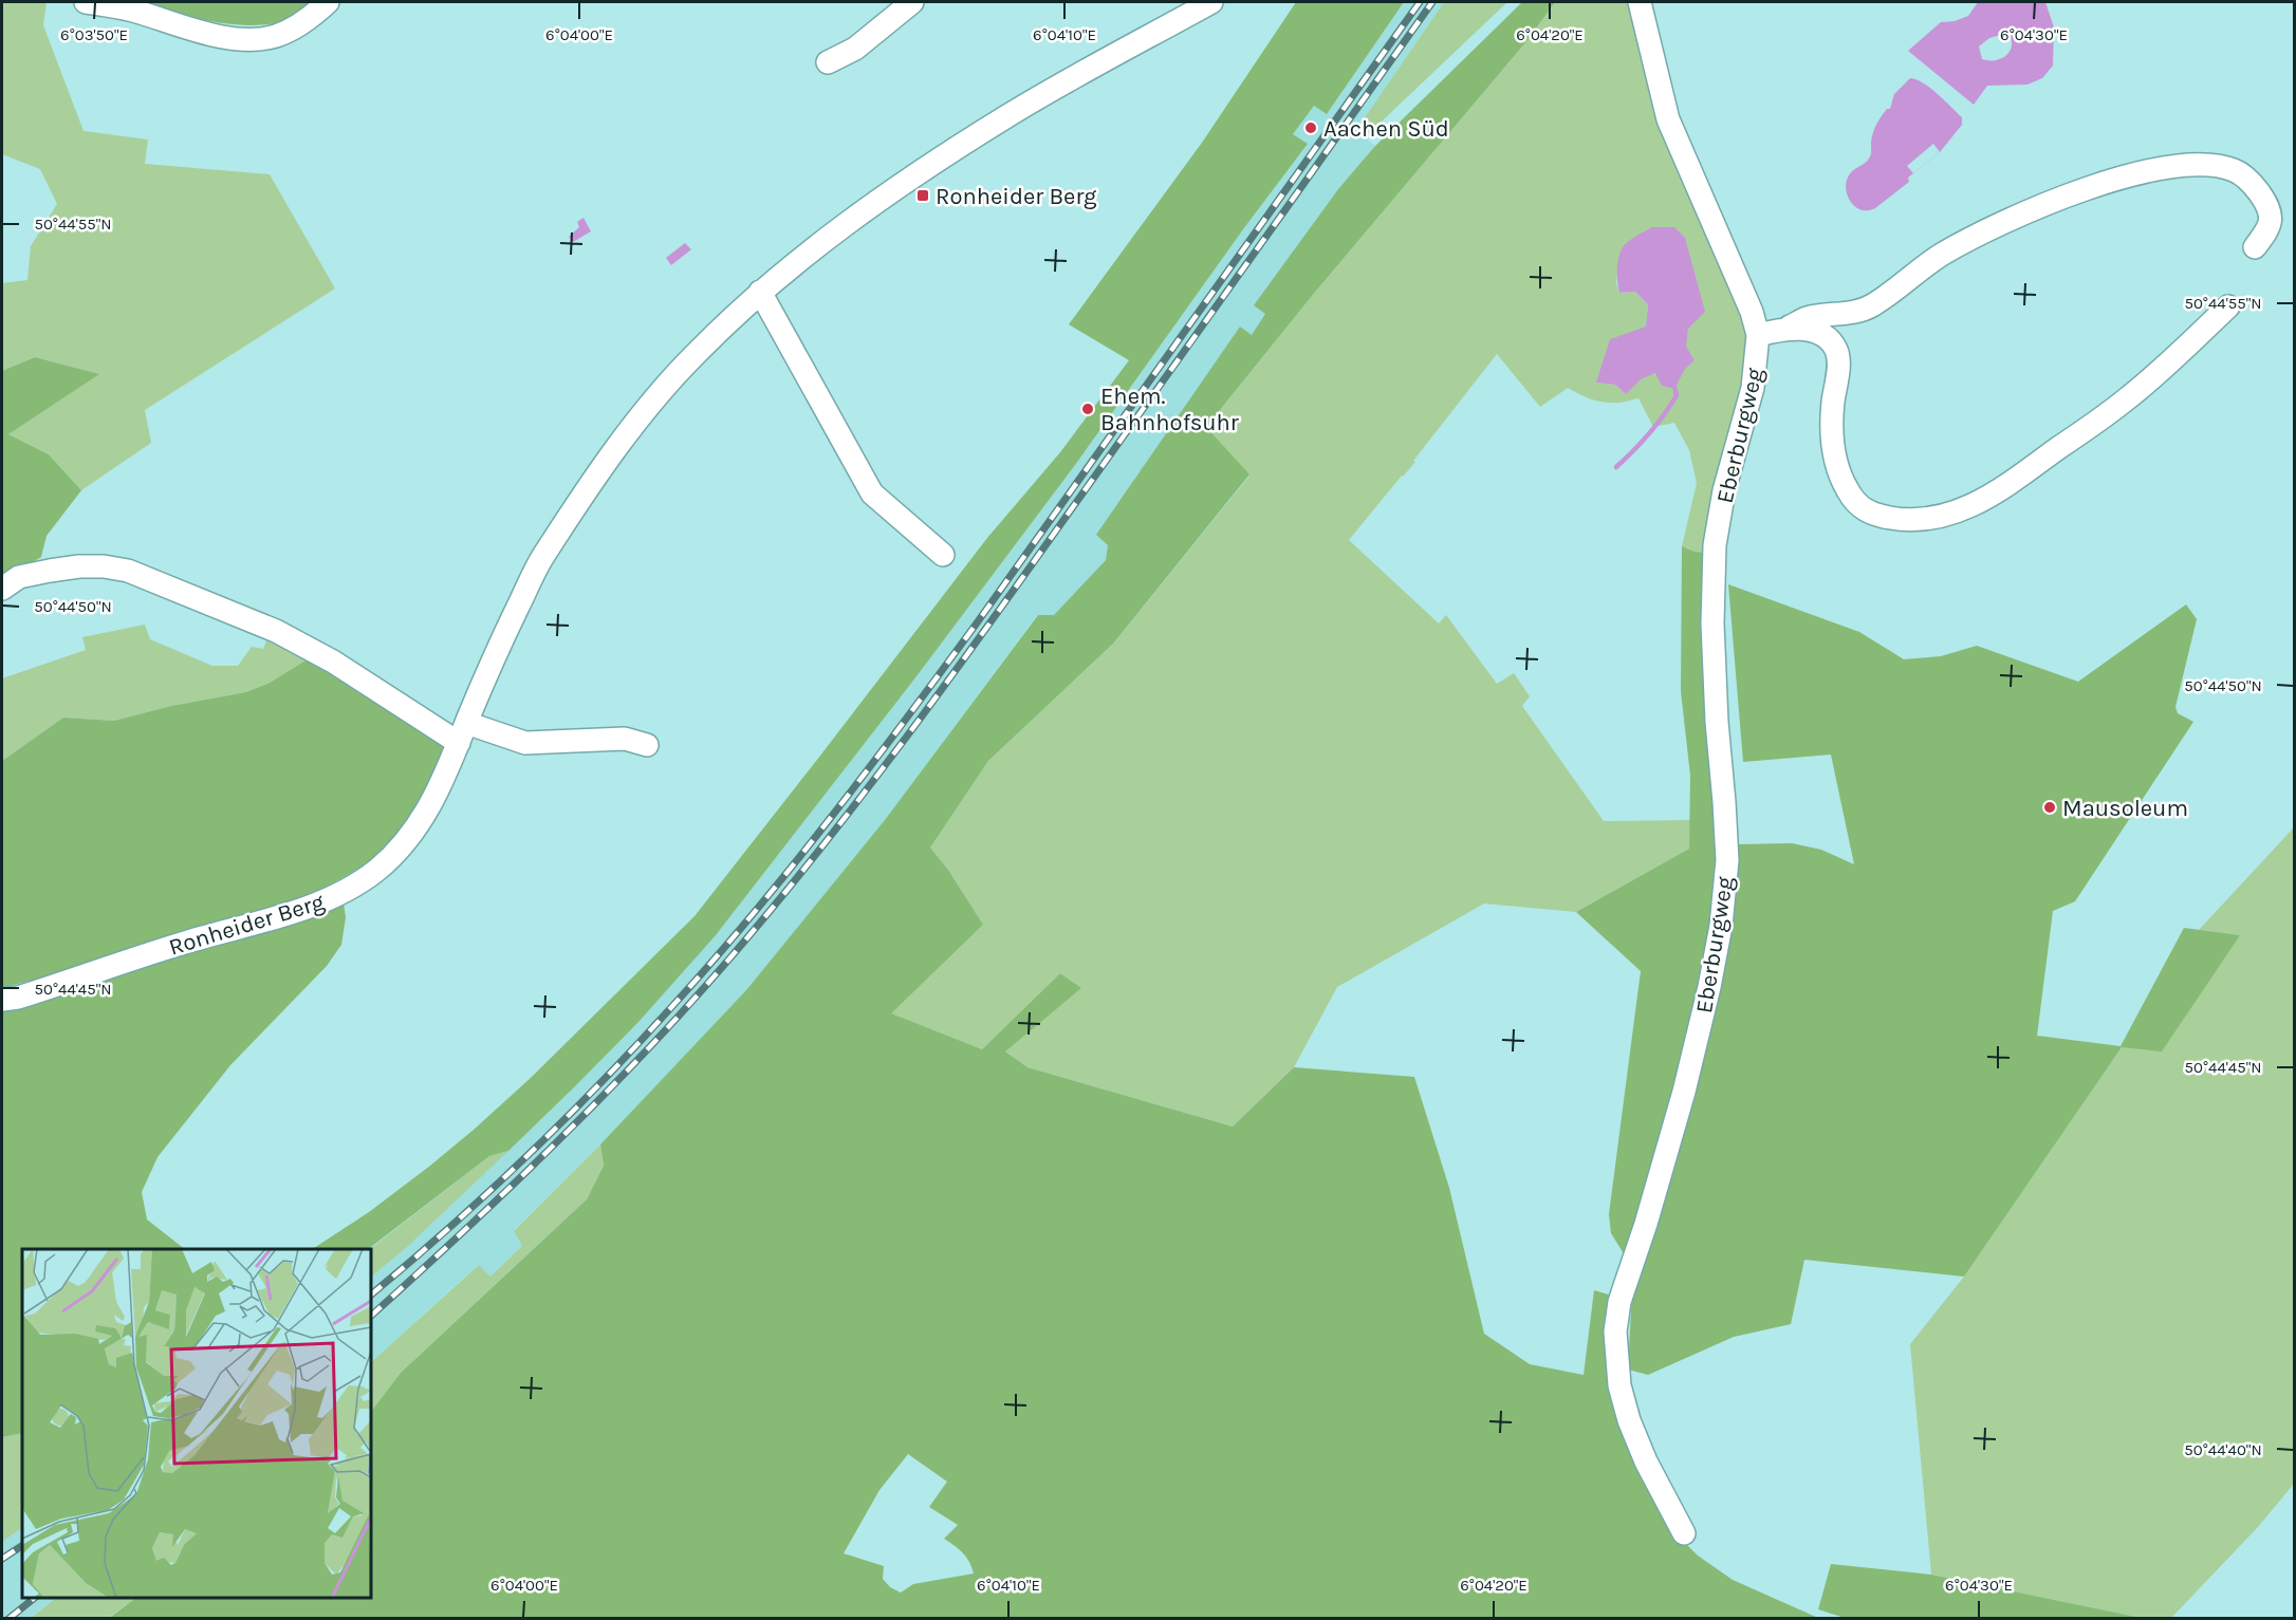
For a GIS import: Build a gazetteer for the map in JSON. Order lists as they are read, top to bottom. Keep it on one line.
{"streets":{"street":["Eberburgweg","Ronheider Berg"]},"places":{"other":["Aachen Süd","Ehem. Bahnhofsuhr","Mausoleum"],"transit":["Ronheider Berg"]},"coordinates":["6°03'50\"E","6°04'00\"E","6°04'10\"E","6°04'20\"E","6°04'30\"E","50°44'55\"N","50°44'50\"N","50°44'45\"N","50°44'40\"N"]}
